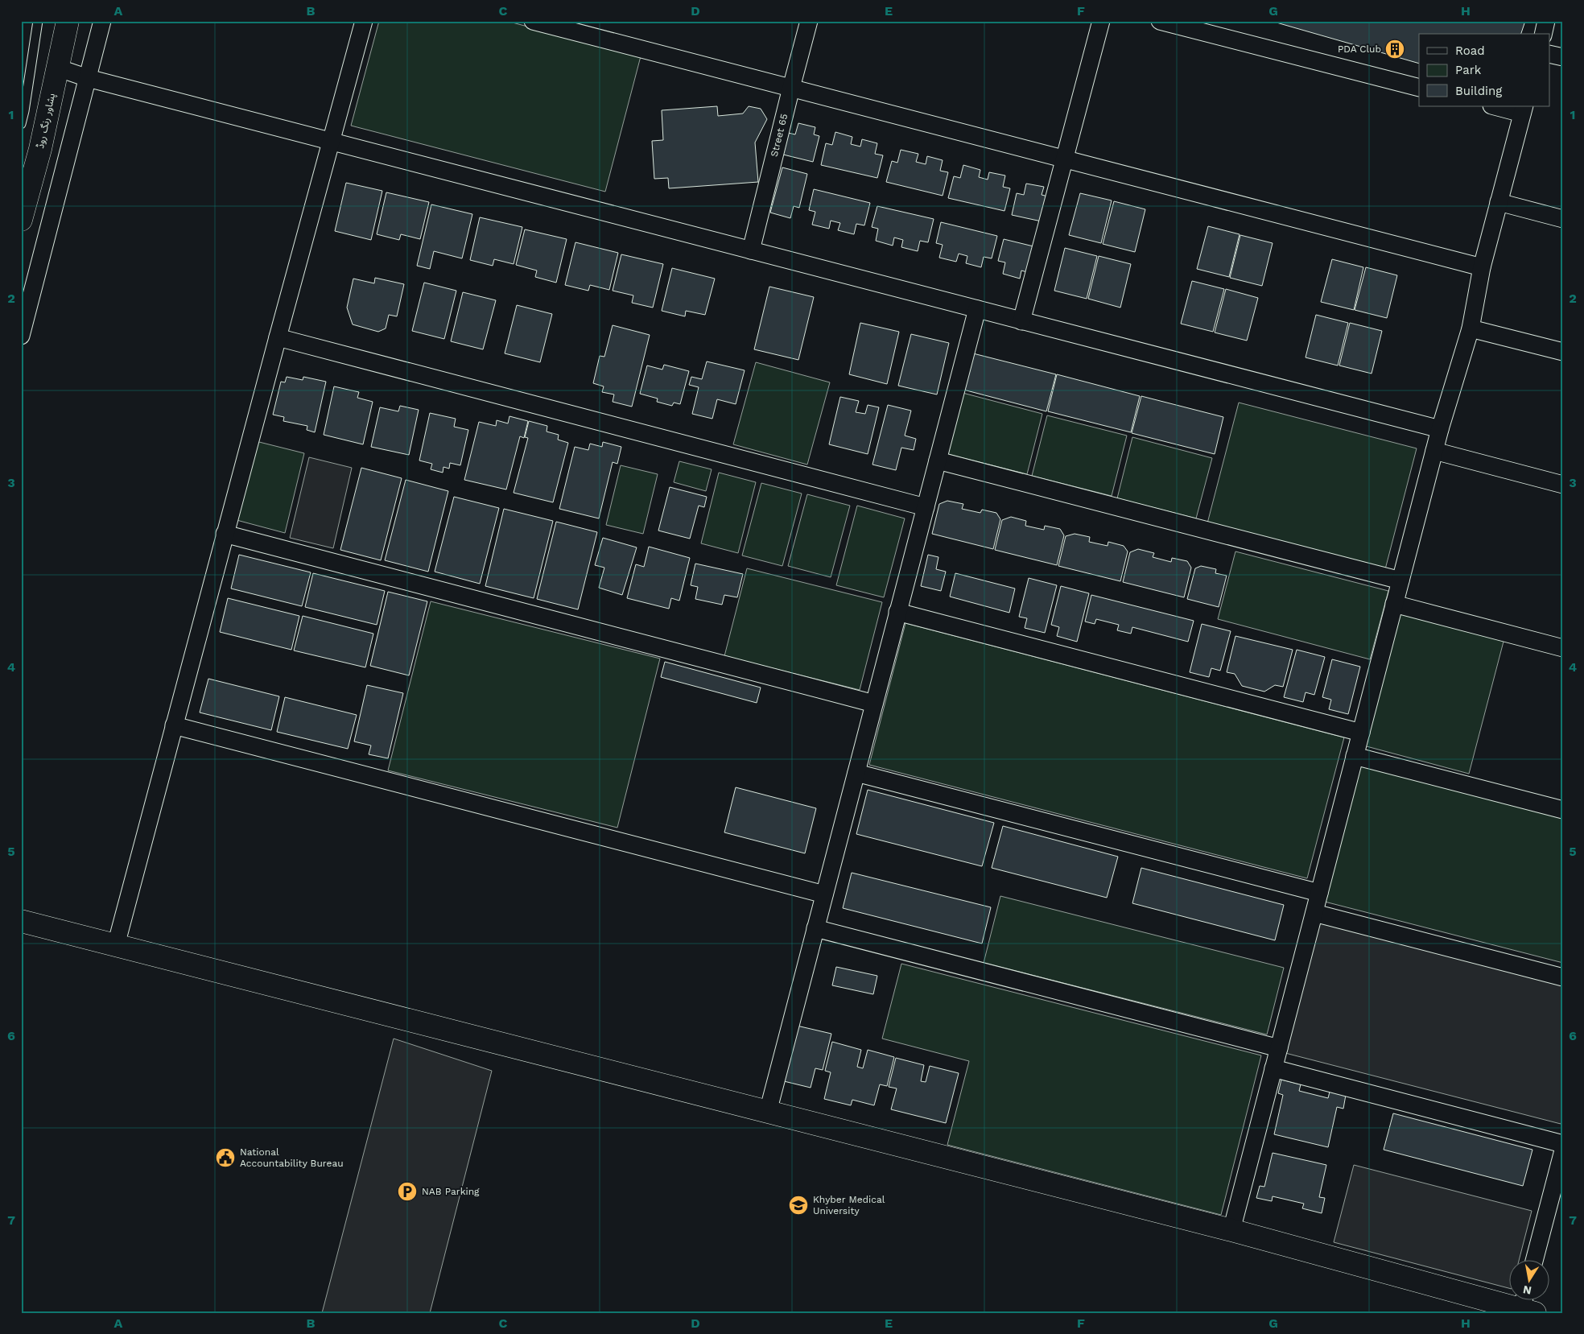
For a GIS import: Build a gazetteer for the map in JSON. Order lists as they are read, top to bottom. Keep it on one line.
{"streets":{"main road":["پشاور رنگ روڈ"],"street":["Street 65"]},"places":{"building":["PDA Club"],"public building":["National Accountability Bureau"],"parking":["NAB Parking"],"school or university":["Khyber Medical University"]},"legend":["Road","Park","Building"],"north":"bottom","grid":{"columns":["A","B","C","D","E","F","G","H"],"rows":["1","2","3","4","5","6","7"]}}
